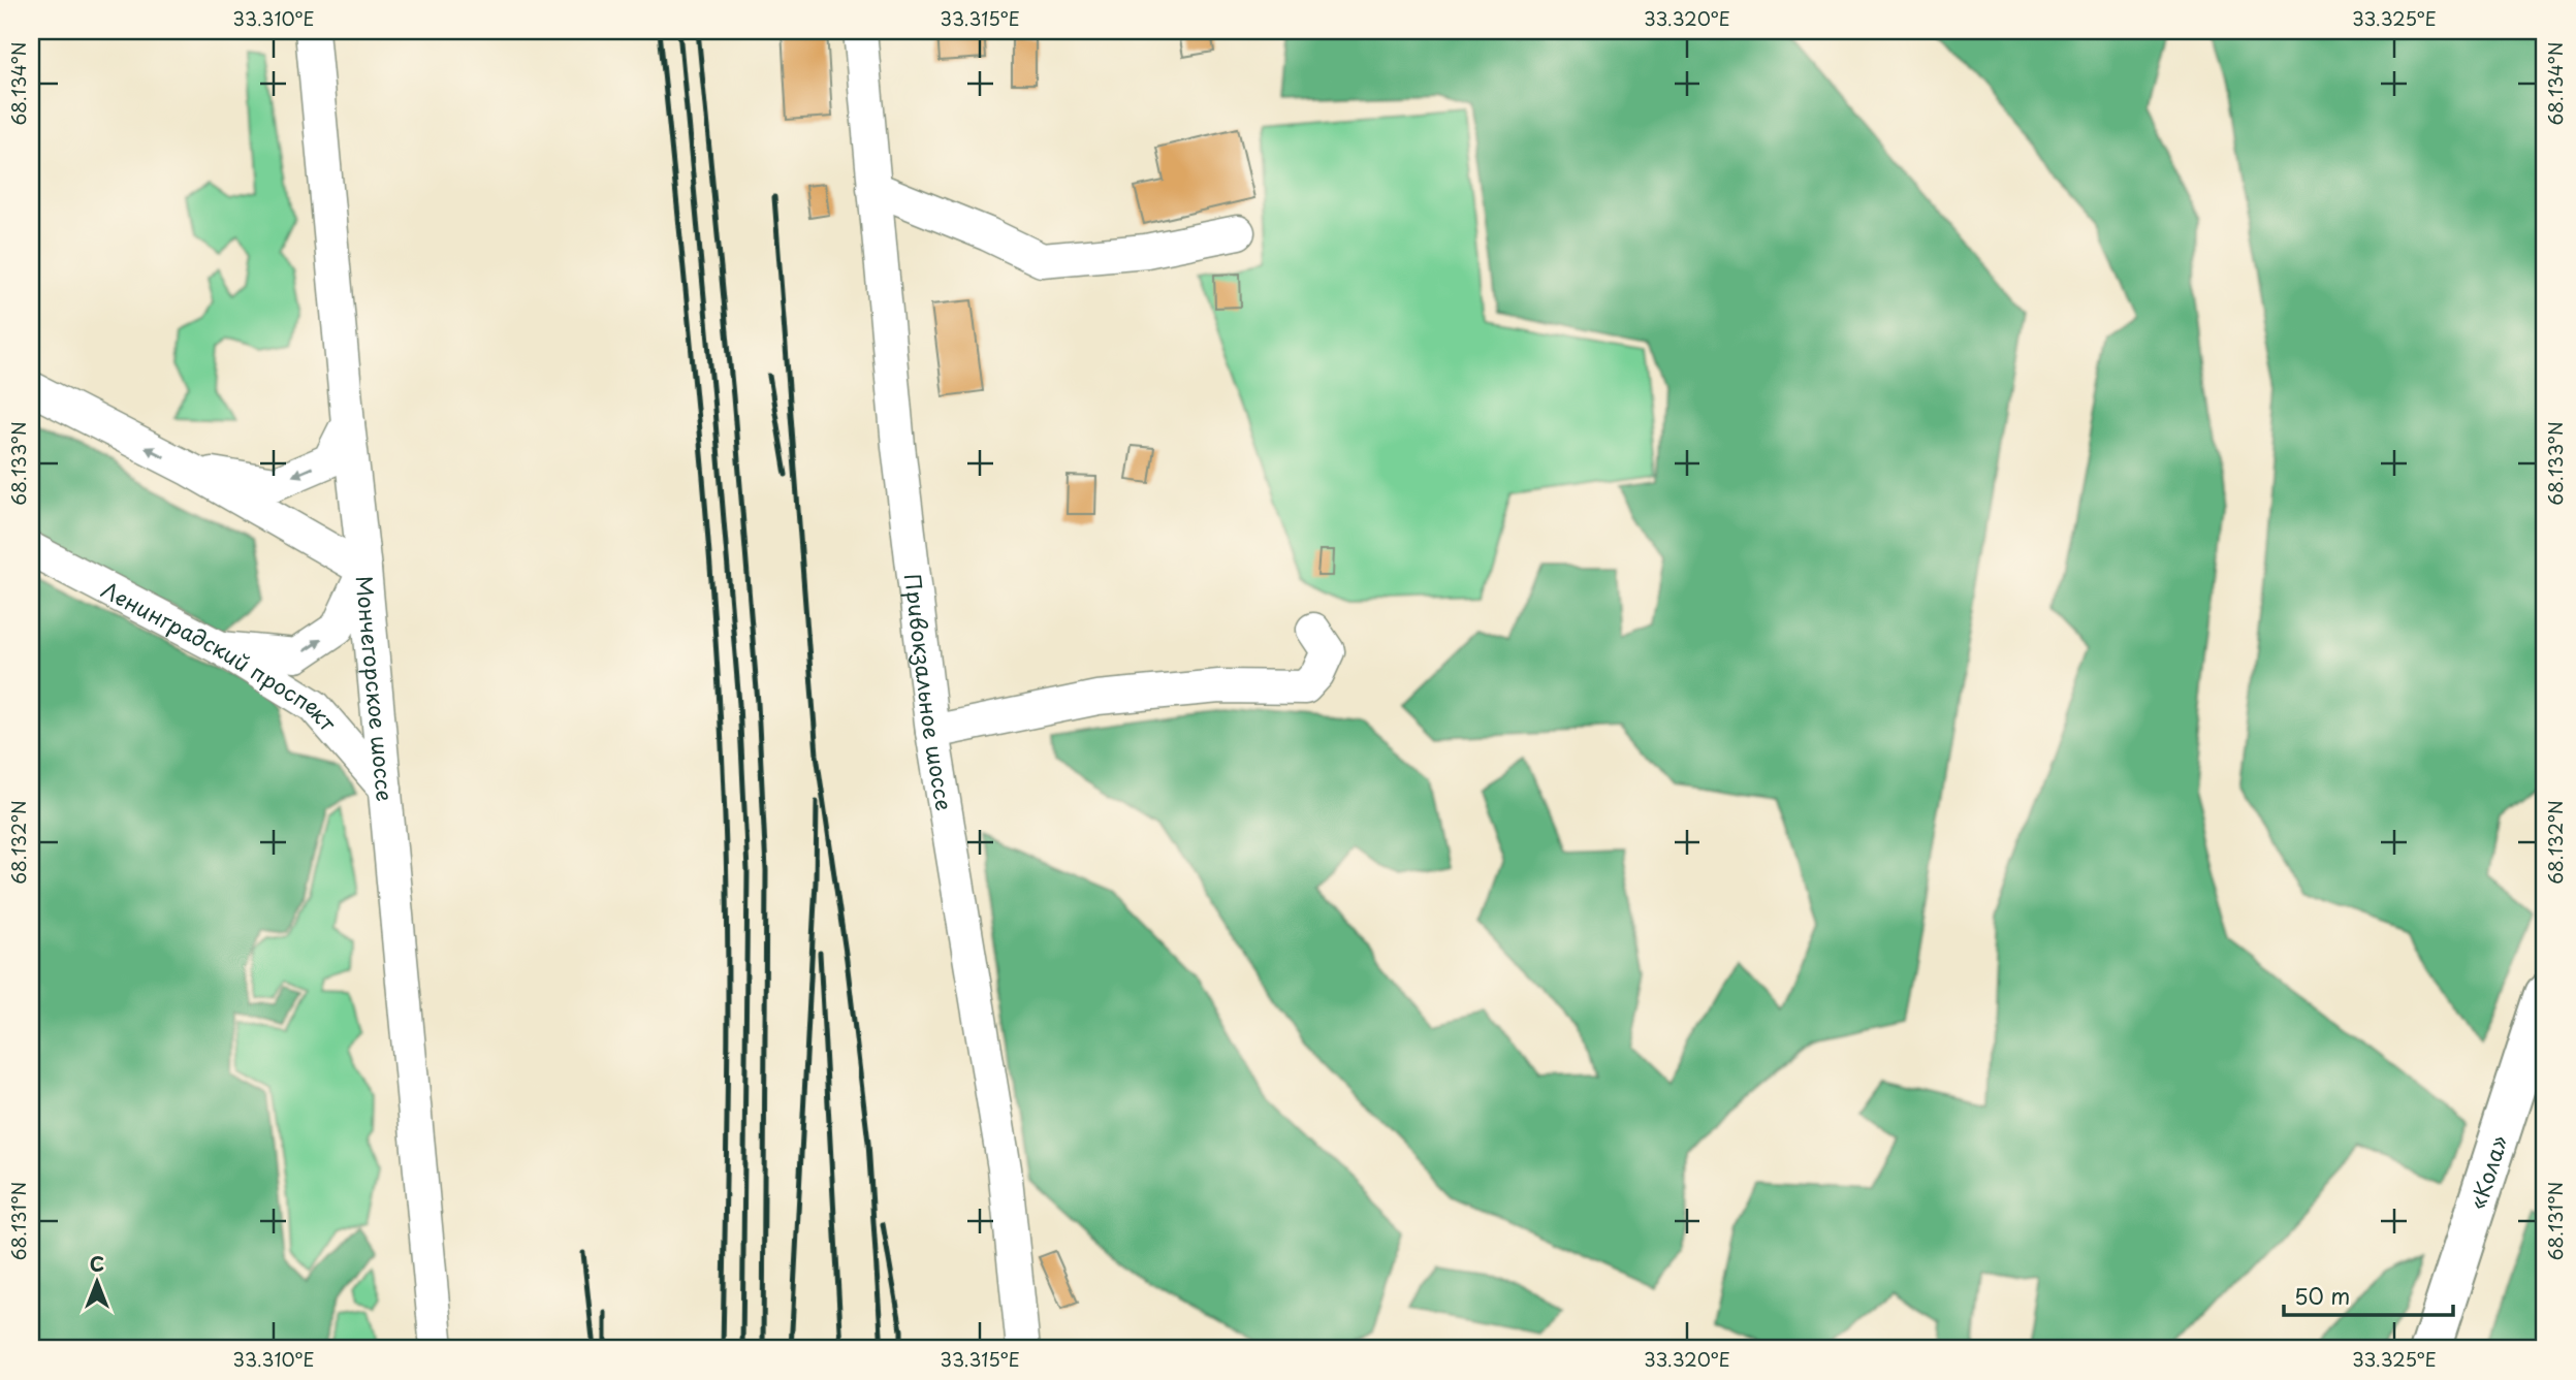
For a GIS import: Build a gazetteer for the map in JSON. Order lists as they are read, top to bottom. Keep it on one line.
{"streets":{"highway":["«Кола»"],"street":["Ленинградский проспект","Мончегорское шоссе","Привокзальное шоссе"]},"crossings":[["Ленинградский проспект","Мончегорское шоссе"]],"scale_bar":"50 m","north":"top","coordinates":["33.310°E","33.315°E","33.320°E","33.325°E","68.134°N","68.133°N","68.132°N","68.131°N"]}
